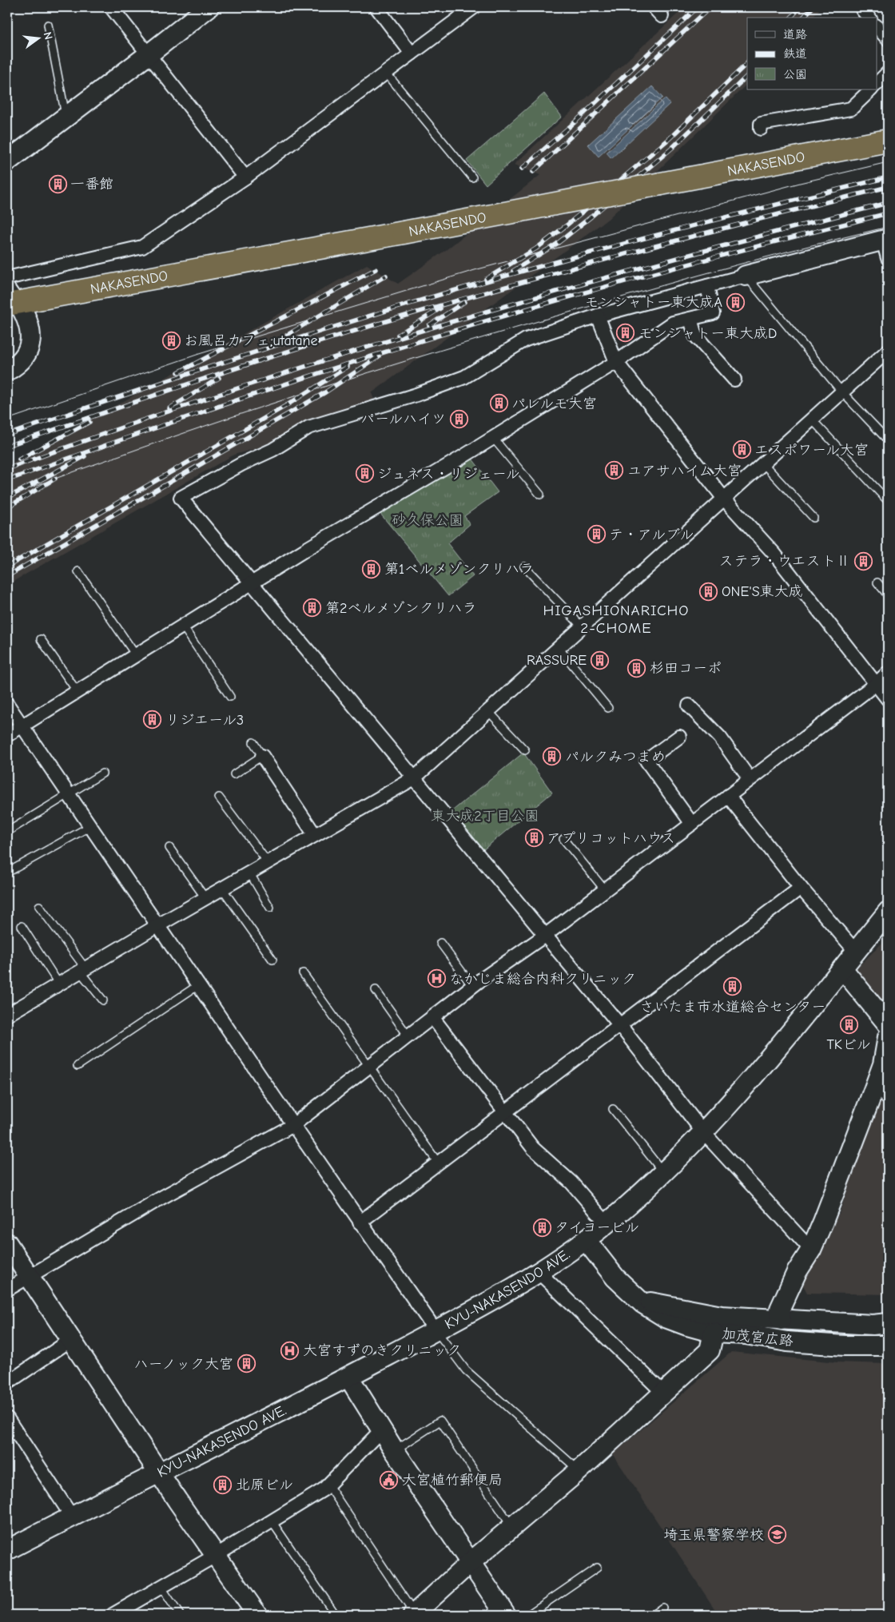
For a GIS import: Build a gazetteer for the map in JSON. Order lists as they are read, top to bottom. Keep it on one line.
{"streets":{"highway":["NAKASENDO"],"street":["KYU-NAKASENDO AVE.","加茂宮広路"]},"crossings":[["KYU-NAKASENDO AVE.","加茂宮広路"]],"districts":["HIGASHIONARICHO 2-CHOME"],"parks":["砂久保公園","東大成2丁目公園"],"places":{"building":["一番館","モンシャトー東大成A","モンシャトー東大成D","お風呂カフェ;utatane","パレルモ大宮","パールハイツ","エスポワール大宮","ユアサハイム大宮","ジュネス・リジェール","テ・アルブル","ステラ・ウエストⅡ","第1ベルメゾンクリハラ","ONE'S東大成","第2ベルメゾンクリハラ","RASSURE","杉田コーポ","リジエール3","パルクみつまめ","アプリコットハウス","さいたま市水道総合センター","TKビル","タイヨービル","ハーノック大宮","北原ビル"],"hospital":["なかじま総合内科クリニック","大宮すずのきクリニック"],"public building":["大宮植竹郵便局"],"school or university":["埼玉県警察学校"]},"legend":["道路","鉄道","公園"],"north":"right"}
